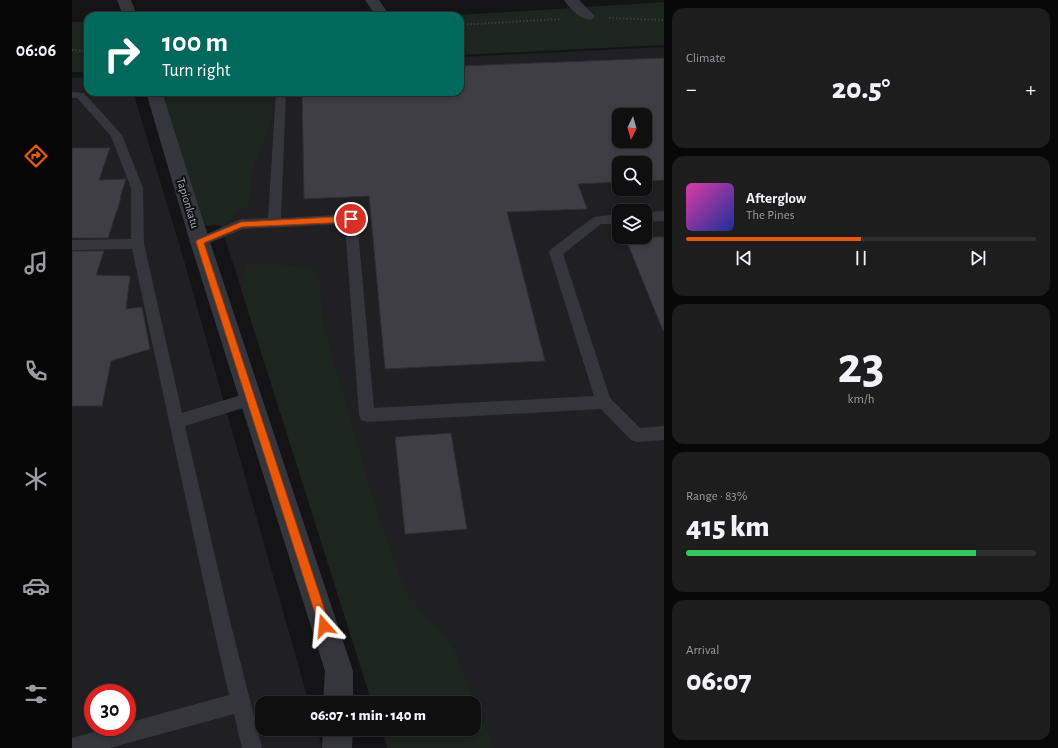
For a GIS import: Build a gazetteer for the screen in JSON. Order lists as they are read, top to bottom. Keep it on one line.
{"streets":{"street":["Tapionkatu"]},"north":"bottom","page":{"tabs":"06:06","tile":["Climate",["23","km/h"],["Range · 83%","415 km"],["Arrival","06:07"]],"turn":["100 m","Turn right"],"heat":["−","20.5°","+"],"song":["Afterglow","The Pines"],"limit":"30","trip":"06:07 · 1 min · 140 m"}}
